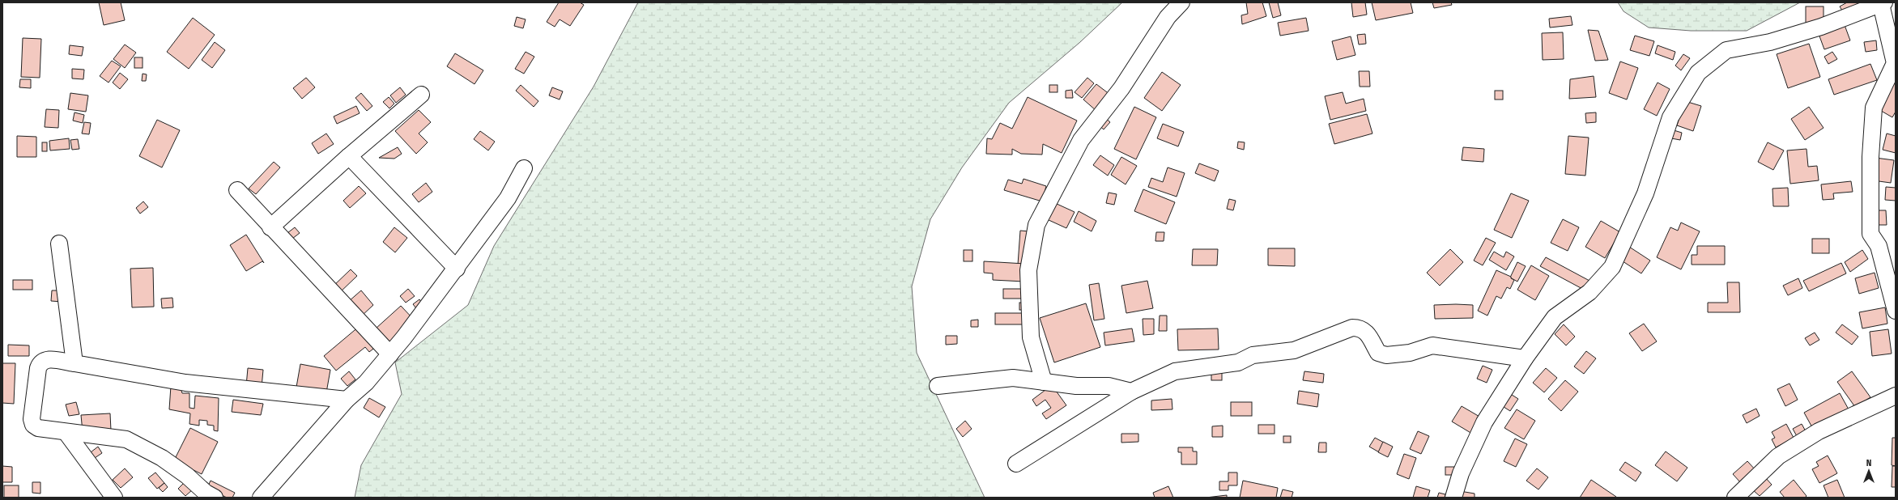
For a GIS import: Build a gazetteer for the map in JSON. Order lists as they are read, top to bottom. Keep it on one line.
{"north":"top"}
